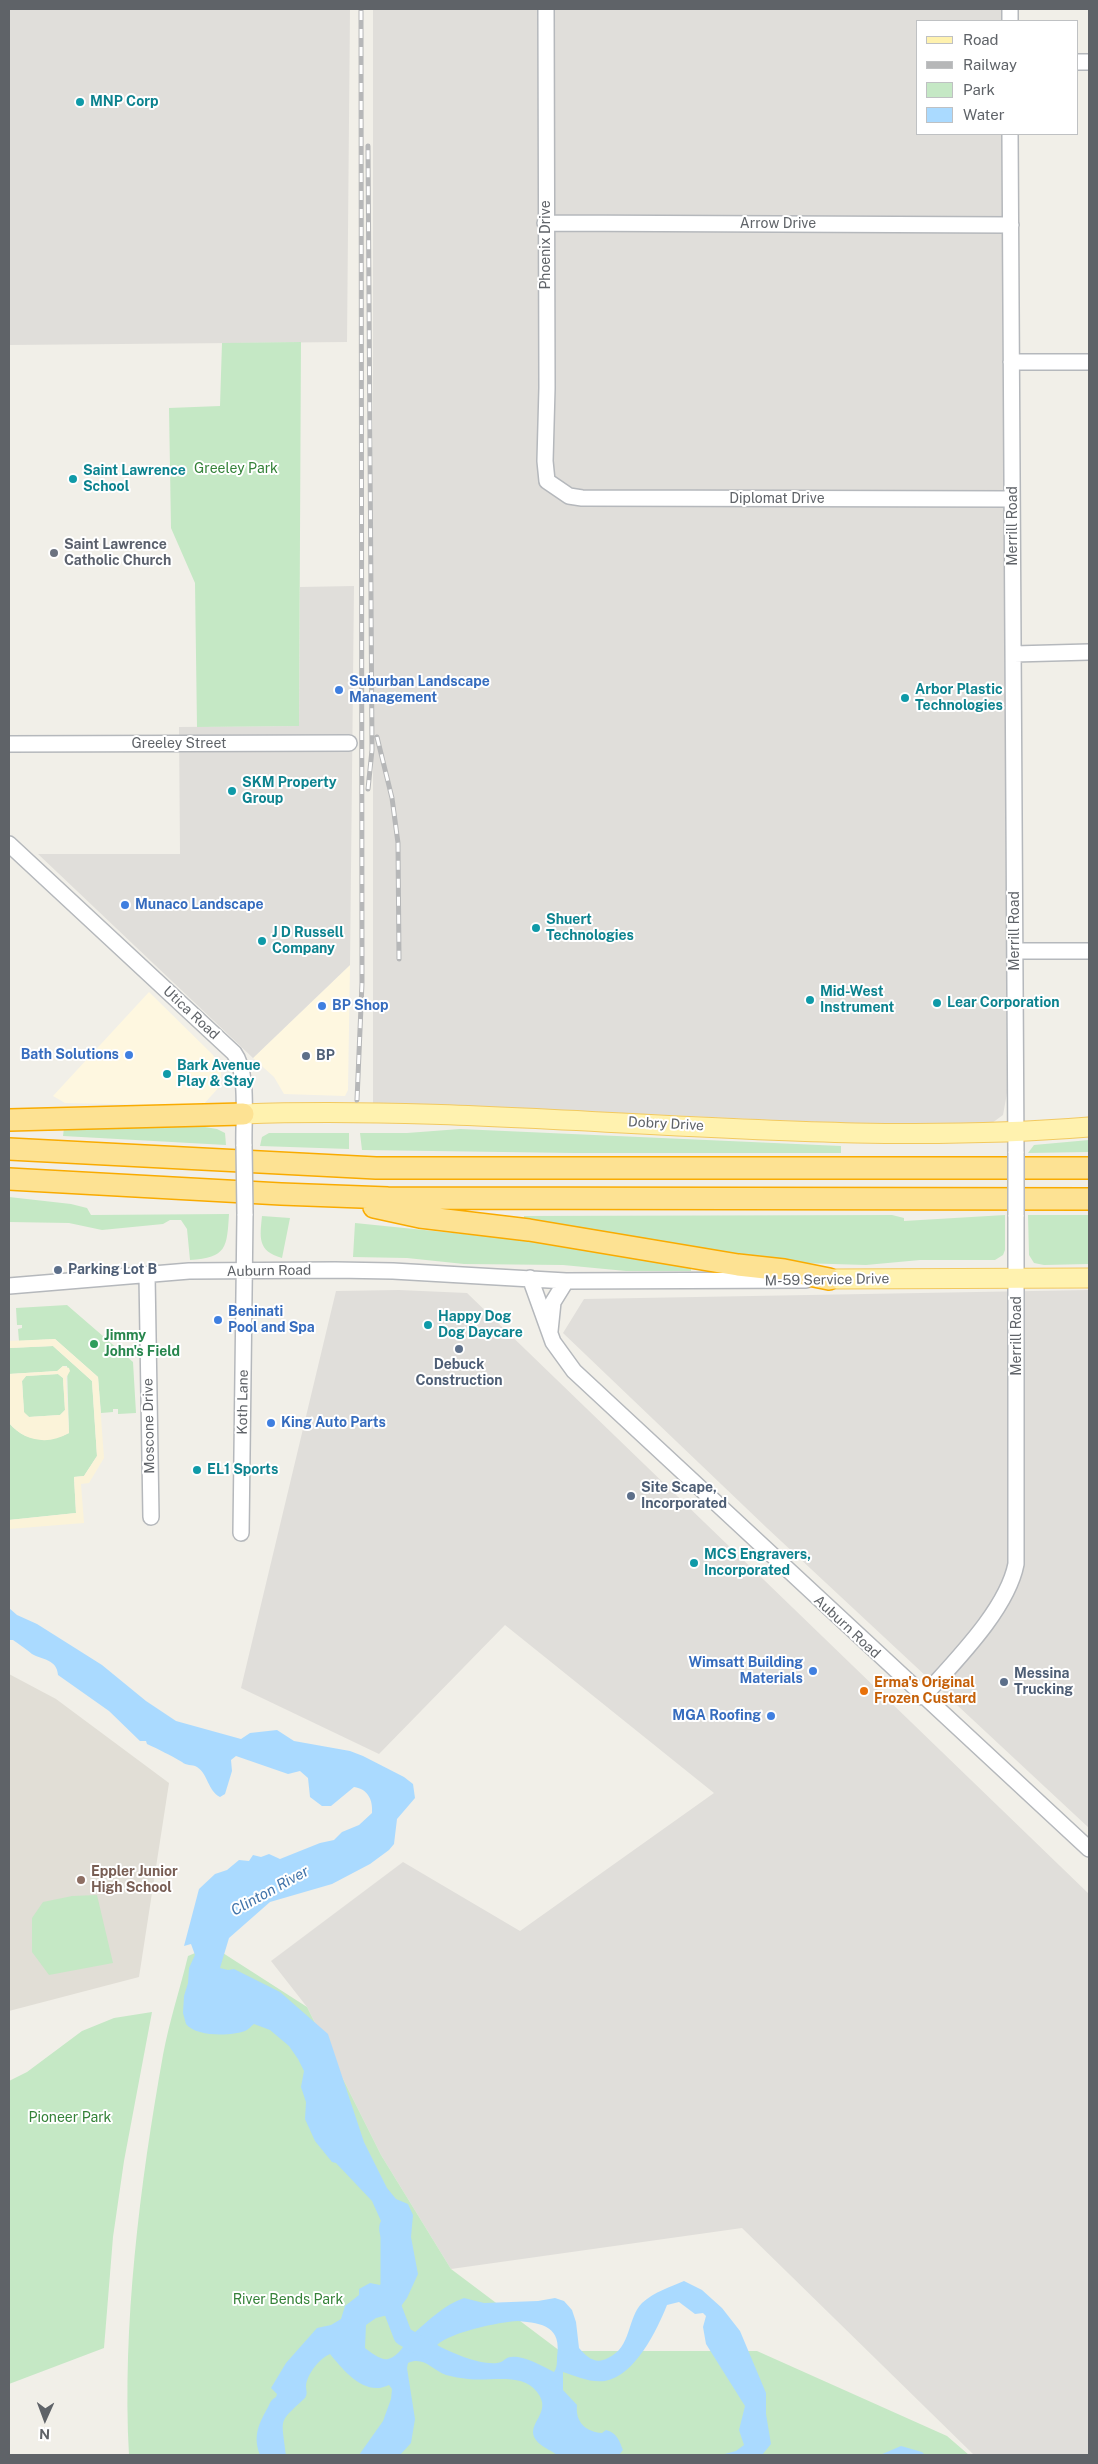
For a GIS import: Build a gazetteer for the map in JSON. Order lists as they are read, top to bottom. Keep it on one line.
{"streets":{"main road":["Dobry Drive","M-59 Service Drive"],"street":["Arrow Drive","Phoenix Drive","Diplomat Drive","Merrill Road","Greeley Street","Utica Road","Auburn Road","Koth Lane","Moscone Drive"]},"crossings":[["Arrow Drive","Phoenix Drive"],["Arrow Drive","Merrill Road"],["Phoenix Drive","Diplomat Drive"],["Diplomat Drive","Merrill Road"],["Merrill Road","Dobry Drive"],["Merrill Road","Auburn Road"],["Merrill Road","M-59 Service Drive"],["Utica Road","Dobry Drive"],["Utica Road","Auburn Road"],["Utica Road","Koth Lane"],["Auburn Road","M-59 Service Drive"],["Auburn Road","Koth Lane"],["Auburn Road","Moscone Drive"]],"water":["Clinton River"],"parks":["Greeley Park","Pioneer Park","River Bends Park"],"places":["MNP Corp","Saint Lawrence School","Saint Lawrence Catholic Church","Suburban Landscape Management","Arbor Plastic Technologies","SKM Property Group","Munaco Landscape","Shuert Technologies","J D Russell Company","Mid-West Instrument","Lear Corporation","BP Shop","Bath Solutions","BP","Bark Avenue Play & Stay","Parking Lot B","Beninati Pool and Spa","Happy Dog Dog Daycare","Jimmy John's Field","Debuck Construction","King Auto Parts","EL1 Sports","Site Scape, Incorporated","MCS Engravers, Incorporated","Wimsatt Building Materials","Messina Trucking","Erma's Original Frozen Custard","MGA Roofing","Eppler Junior High School"],"legend":["Road","Railway","Park","Water"],"north":"bottom"}
